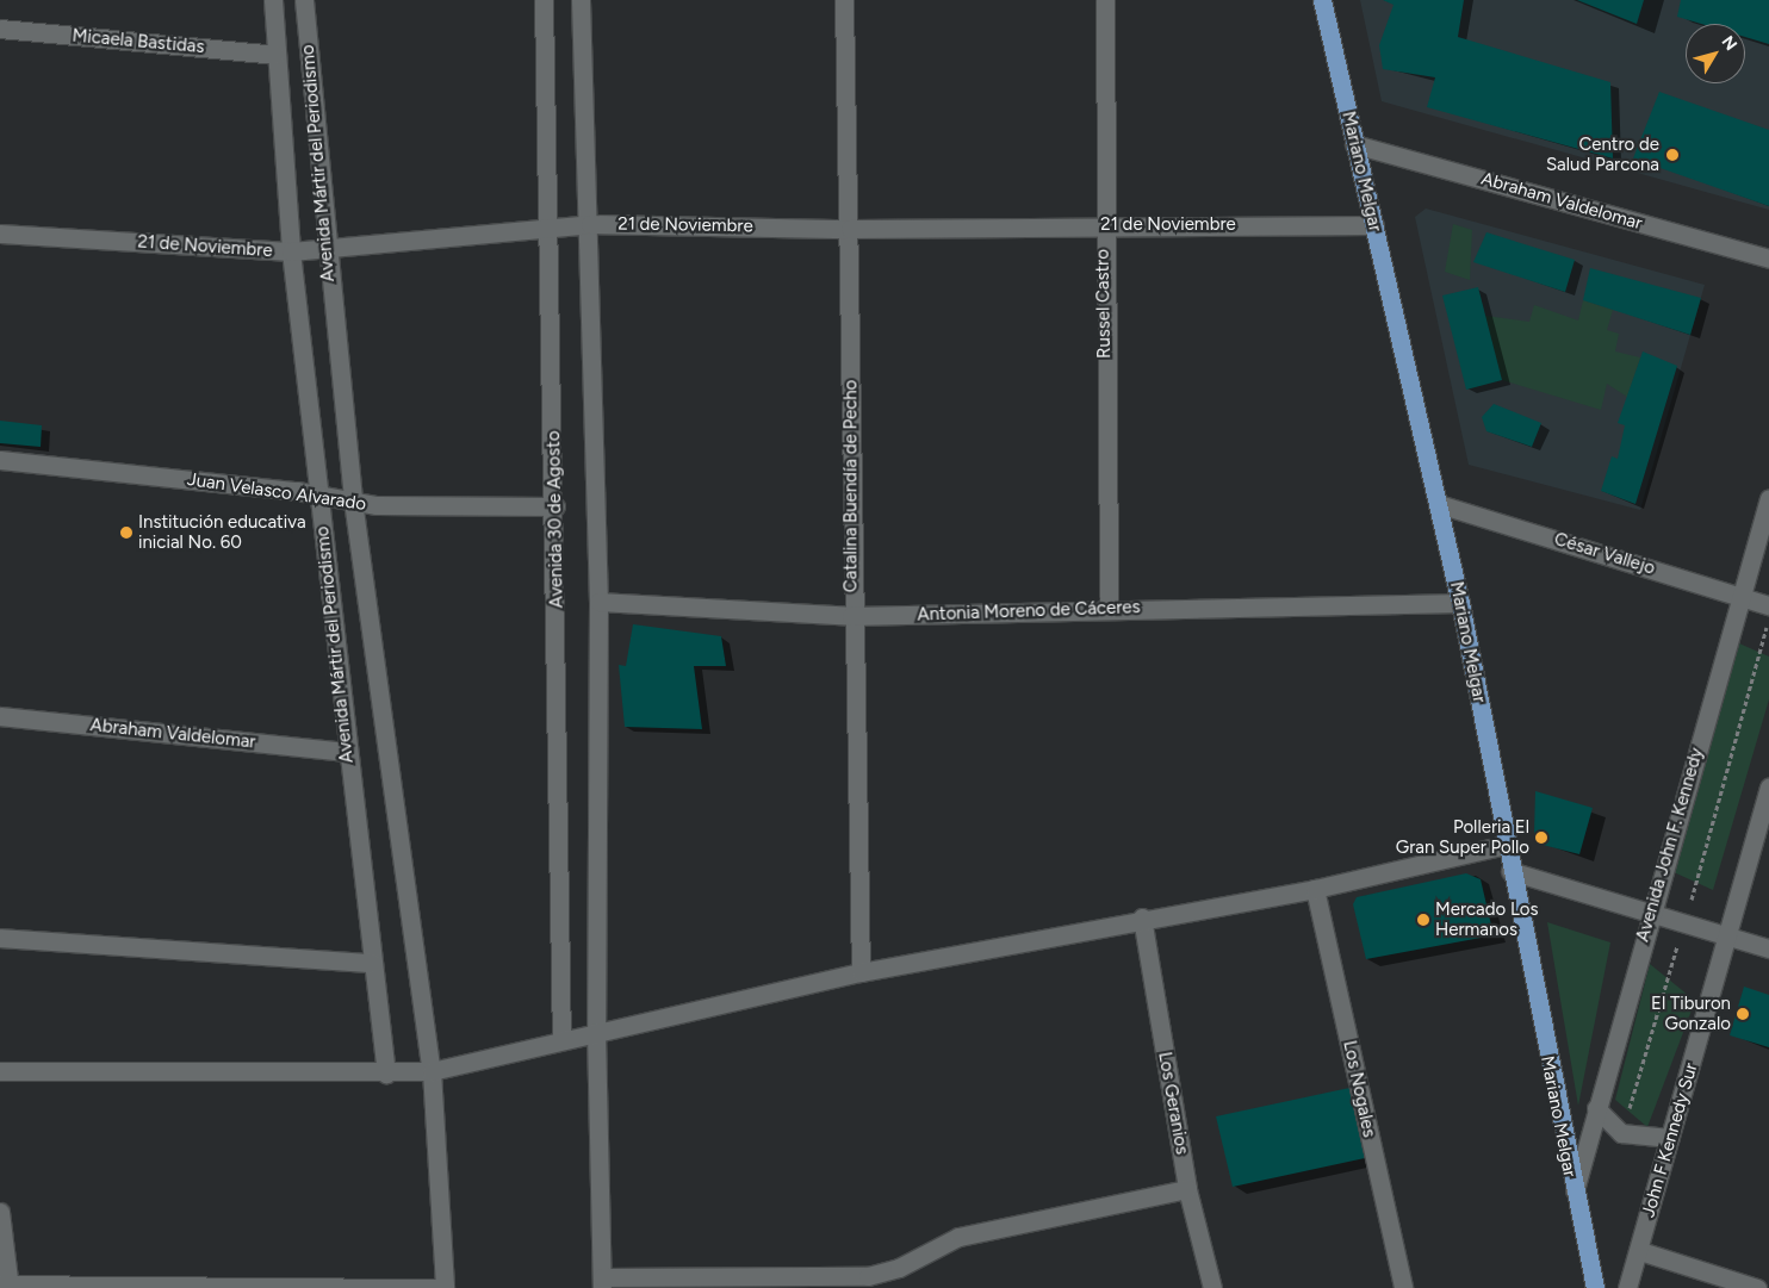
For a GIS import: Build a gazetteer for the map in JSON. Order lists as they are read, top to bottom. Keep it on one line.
{"streets":{"main road":["Mariano Melgar"],"street":["Micaela Bastidas","Avenida Mártir del Periodismo","Abraham Valdelomar","21 de Noviembre","Russel Castro","Catalina Buendía de Pecho","Juan Velasco Alvarado","Avenida 30 de Agosto","César Vallejo","Antonia Moreno de Cáceres","Avenida John F. Kennedy","Los Nogales","Los Geranios","John F Kennedy Sur"]},"crossings":[["Micaela Bastidas","Avenida Mártir del Periodismo"],["Avenida Mártir del Periodismo","Abraham Valdelomar"],["Avenida Mártir del Periodismo","21 de Noviembre"],["Avenida Mártir del Periodismo","Juan Velasco Alvarado"],["Mariano Melgar","Abraham Valdelomar"],["Mariano Melgar","21 de Noviembre"],["Mariano Melgar","César Vallejo"],["Mariano Melgar","Antonia Moreno de Cáceres"],["Mariano Melgar","Avenida John F. Kennedy"],["21 de Noviembre","Russel Castro"],["21 de Noviembre","Catalina Buendía de Pecho"],["21 de Noviembre","Avenida 30 de Agosto"],["Russel Castro","Antonia Moreno de Cáceres"],["Catalina Buendía de Pecho","Antonia Moreno de Cáceres"],["Juan Velasco Alvarado","Avenida 30 de Agosto"],["César Vallejo","Avenida John F. Kennedy"]],"places":["Centro de Salud Parcona","Institución educativa inicial No. 60","Polleria El Gran Super Pollo","Mercado Los Hermanos","El Tiburon Gonzalo"],"north":"top right"}
